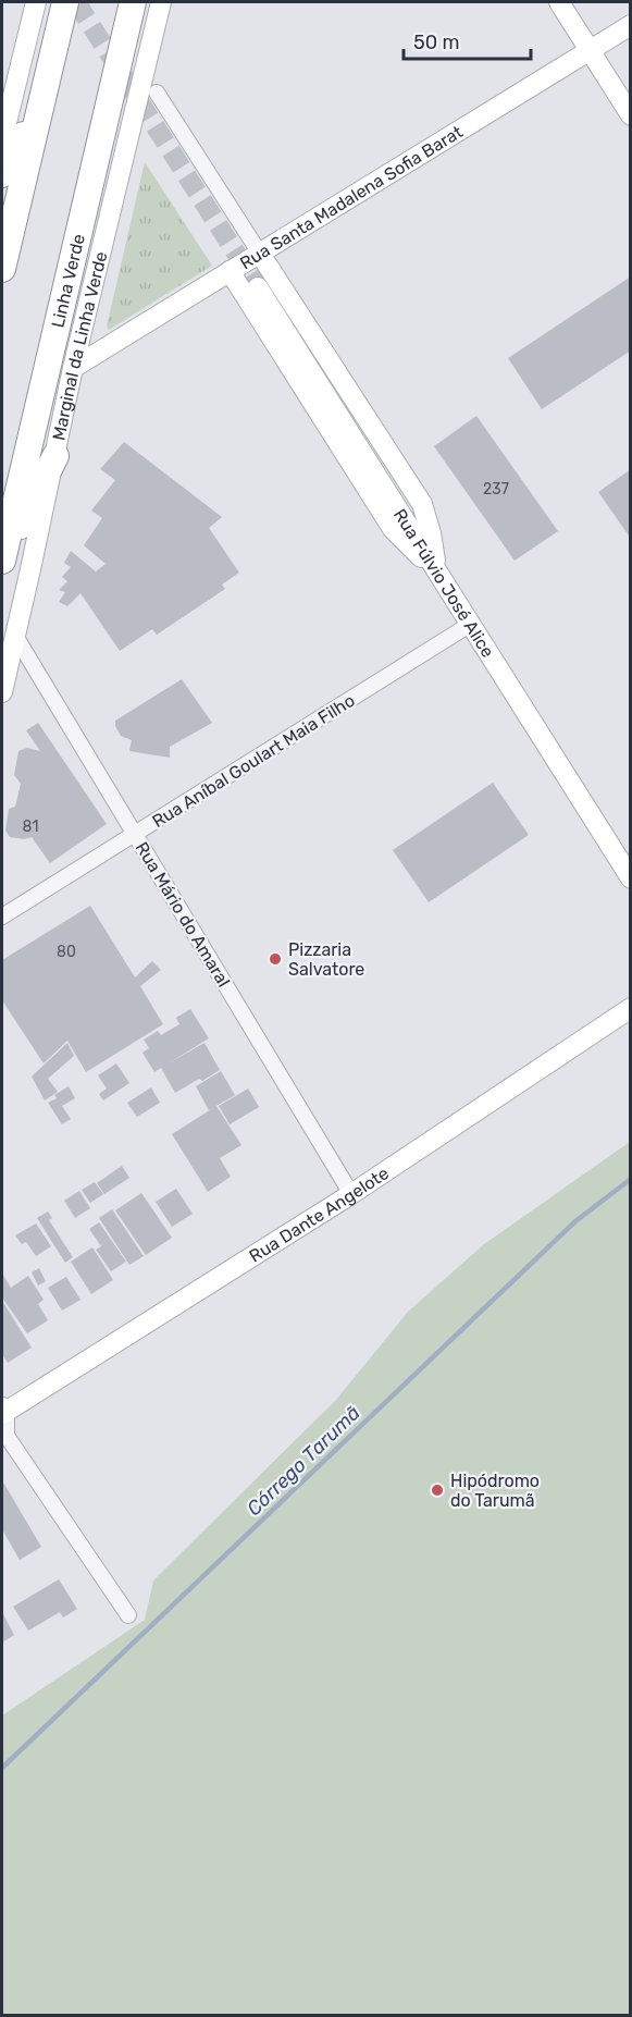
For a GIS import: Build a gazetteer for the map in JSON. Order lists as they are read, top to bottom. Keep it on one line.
{"streets":{"highway":["Linha Verde"],"main road":["Rua Santa Madalena Sofia Barat","Marginal da Linha Verde","Rua Fúlvio José Alice","Rua Dante Angelote"],"street":["Rua Aníbal Goulart Maia Filho","Rua Mário do Amaral"]},"crossings":[["Rua Santa Madalena Sofia Barat","Marginal da Linha Verde"],["Marginal da Linha Verde","Rua Mário do Amaral"],["Rua Fúlvio José Alice","Rua Aníbal Goulart Maia Filho"],["Rua Aníbal Goulart Maia Filho","Rua Mário do Amaral"],["Rua Mário do Amaral","Rua Dante Angelote"]],"water":["Córrego Tarumã"],"places":["Pizzaria Salvatore","Hipódromo do Tarumã"],"house_numbers":["237","81","80"],"scale_bar":"50 m"}
